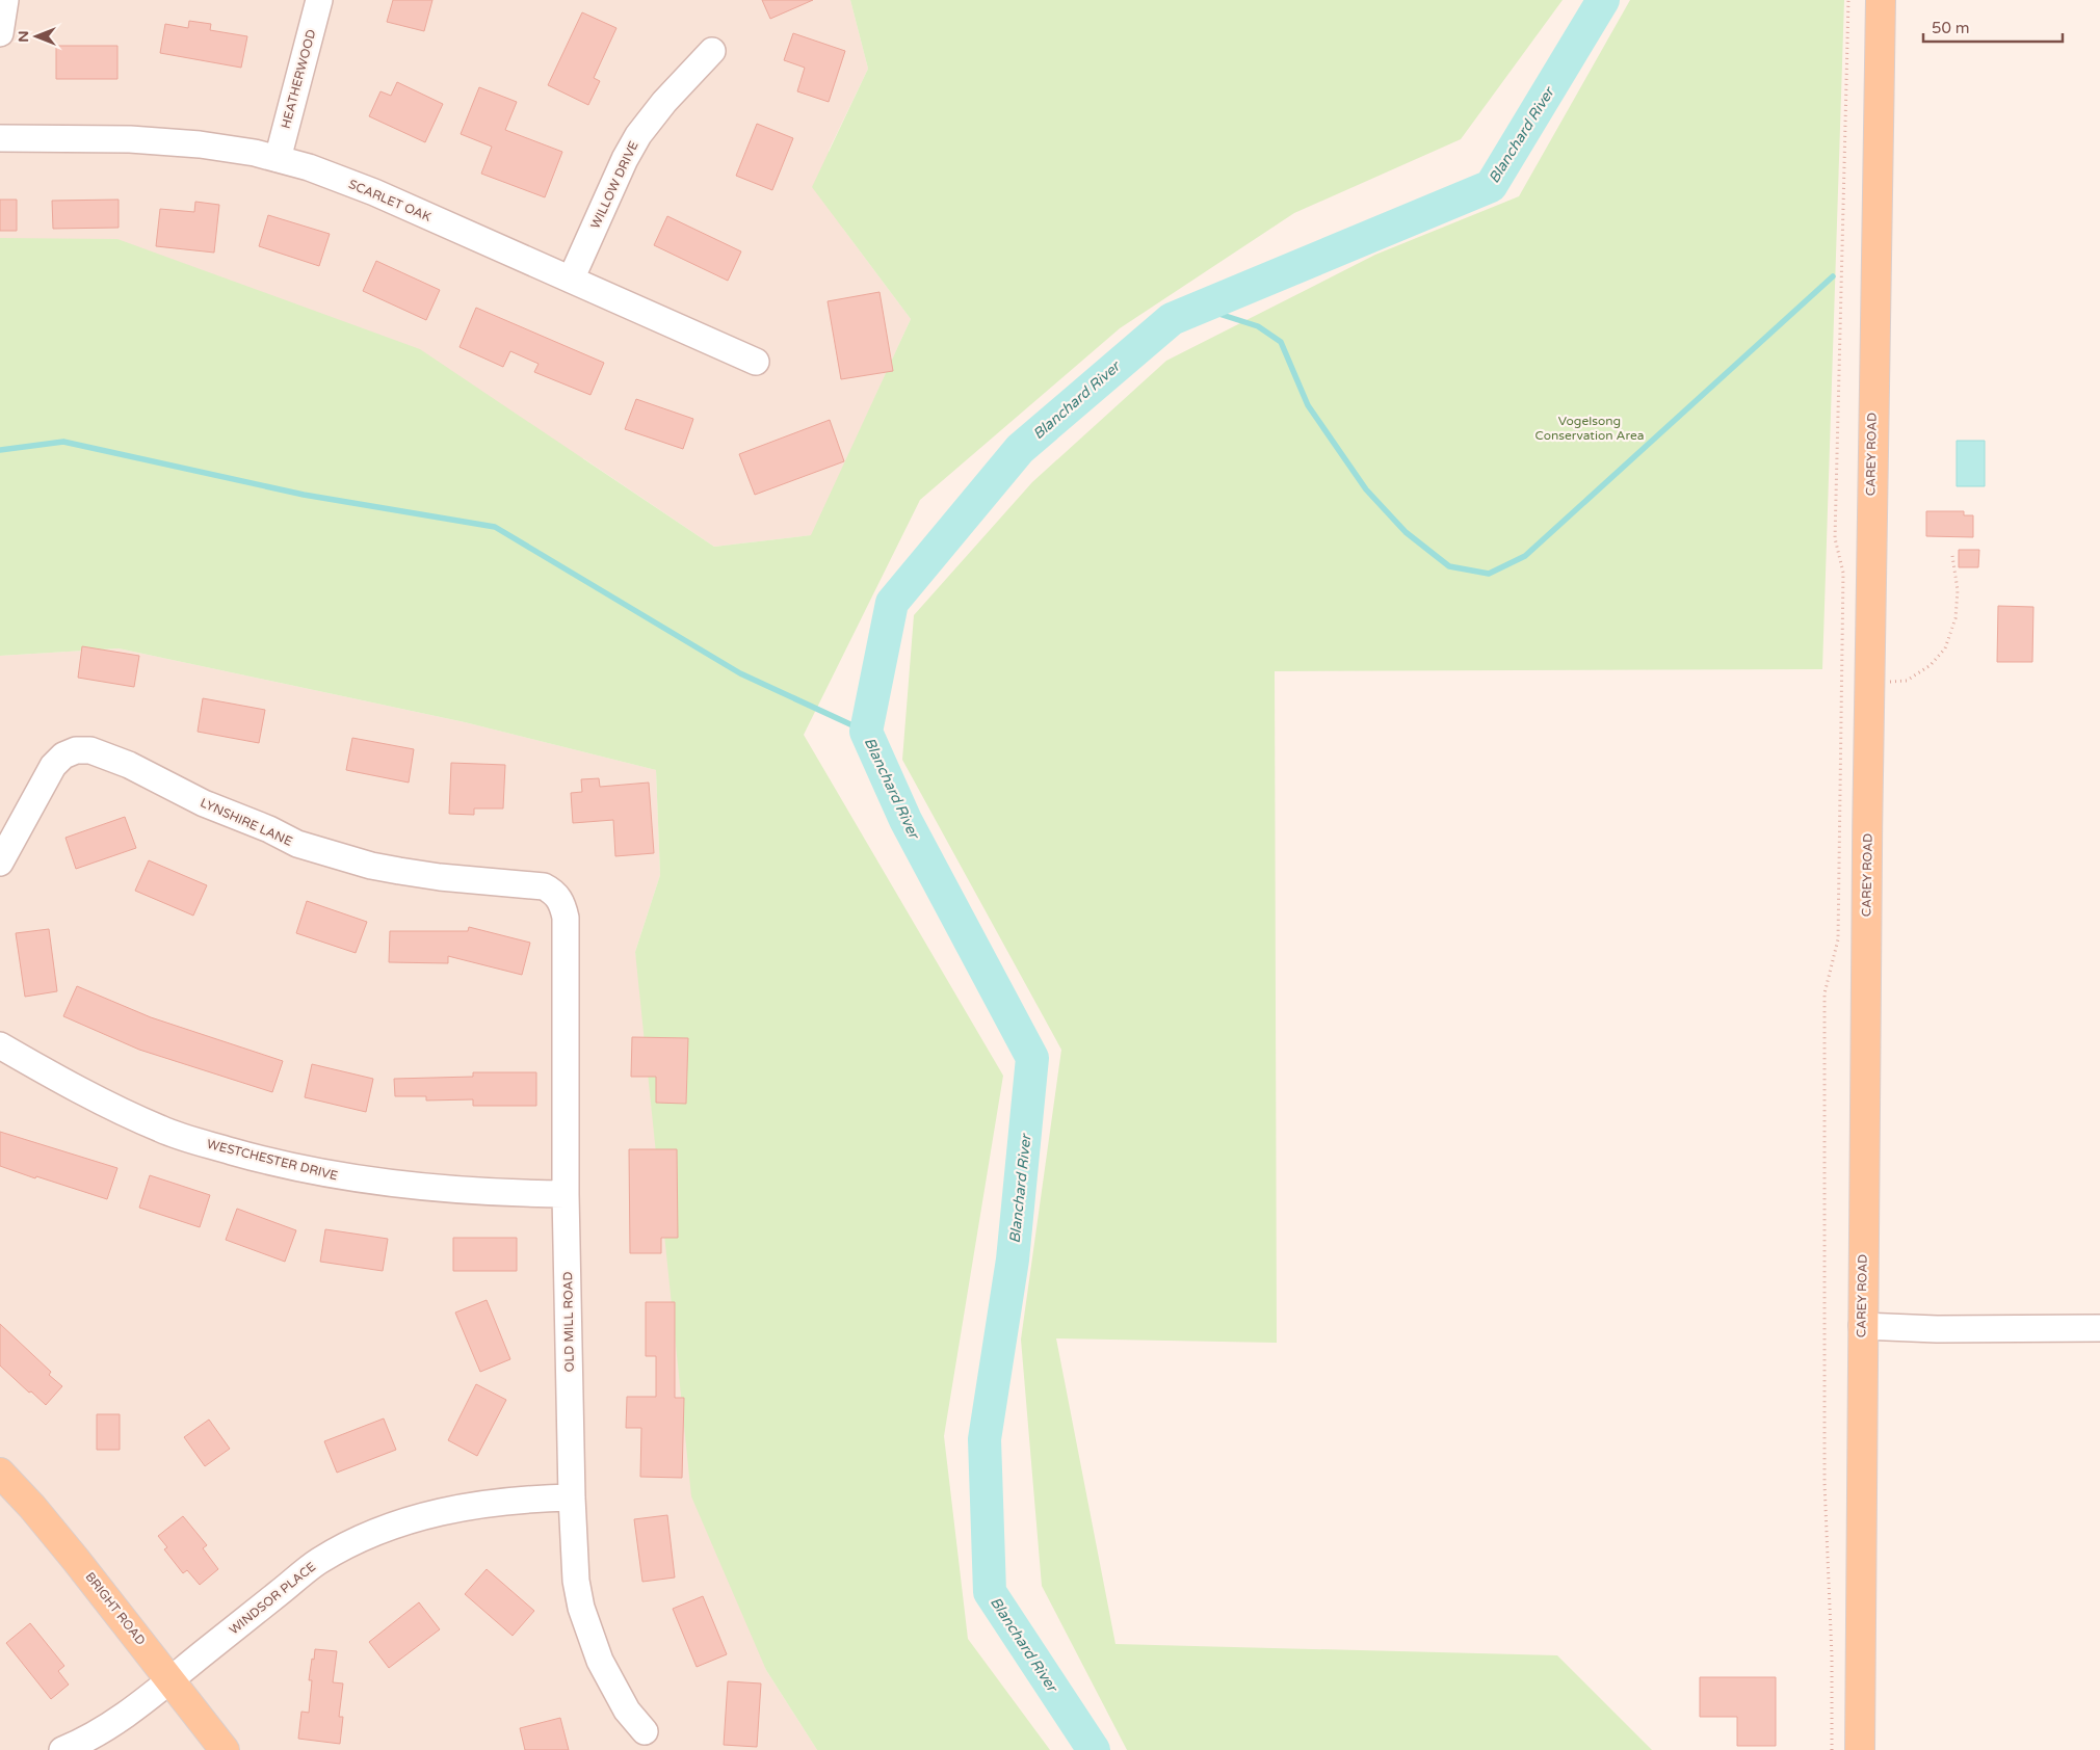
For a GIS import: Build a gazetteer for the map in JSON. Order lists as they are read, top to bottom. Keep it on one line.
{"streets":{"main road":["CAREY ROAD","BRIGHT ROAD"],"street":["HEATHERWOOD","WILLOW DRIVE","SCARLET OAK","LYNSHIRE LANE","WESTCHESTER DRIVE","OLD MILL ROAD","WINDSOR PLACE"]},"crossings":[["HEATHERWOOD","SCARLET OAK"],["WILLOW DRIVE","SCARLET OAK"],["LYNSHIRE LANE","OLD MILL ROAD"],["WESTCHESTER DRIVE","OLD MILL ROAD"],["OLD MILL ROAD","WINDSOR PLACE"],["WINDSOR PLACE","BRIGHT ROAD"]],"water":["Blanchard River"],"parks":["Vogelsong Conservation Area"],"scale_bar":"50 m","north":"left"}
